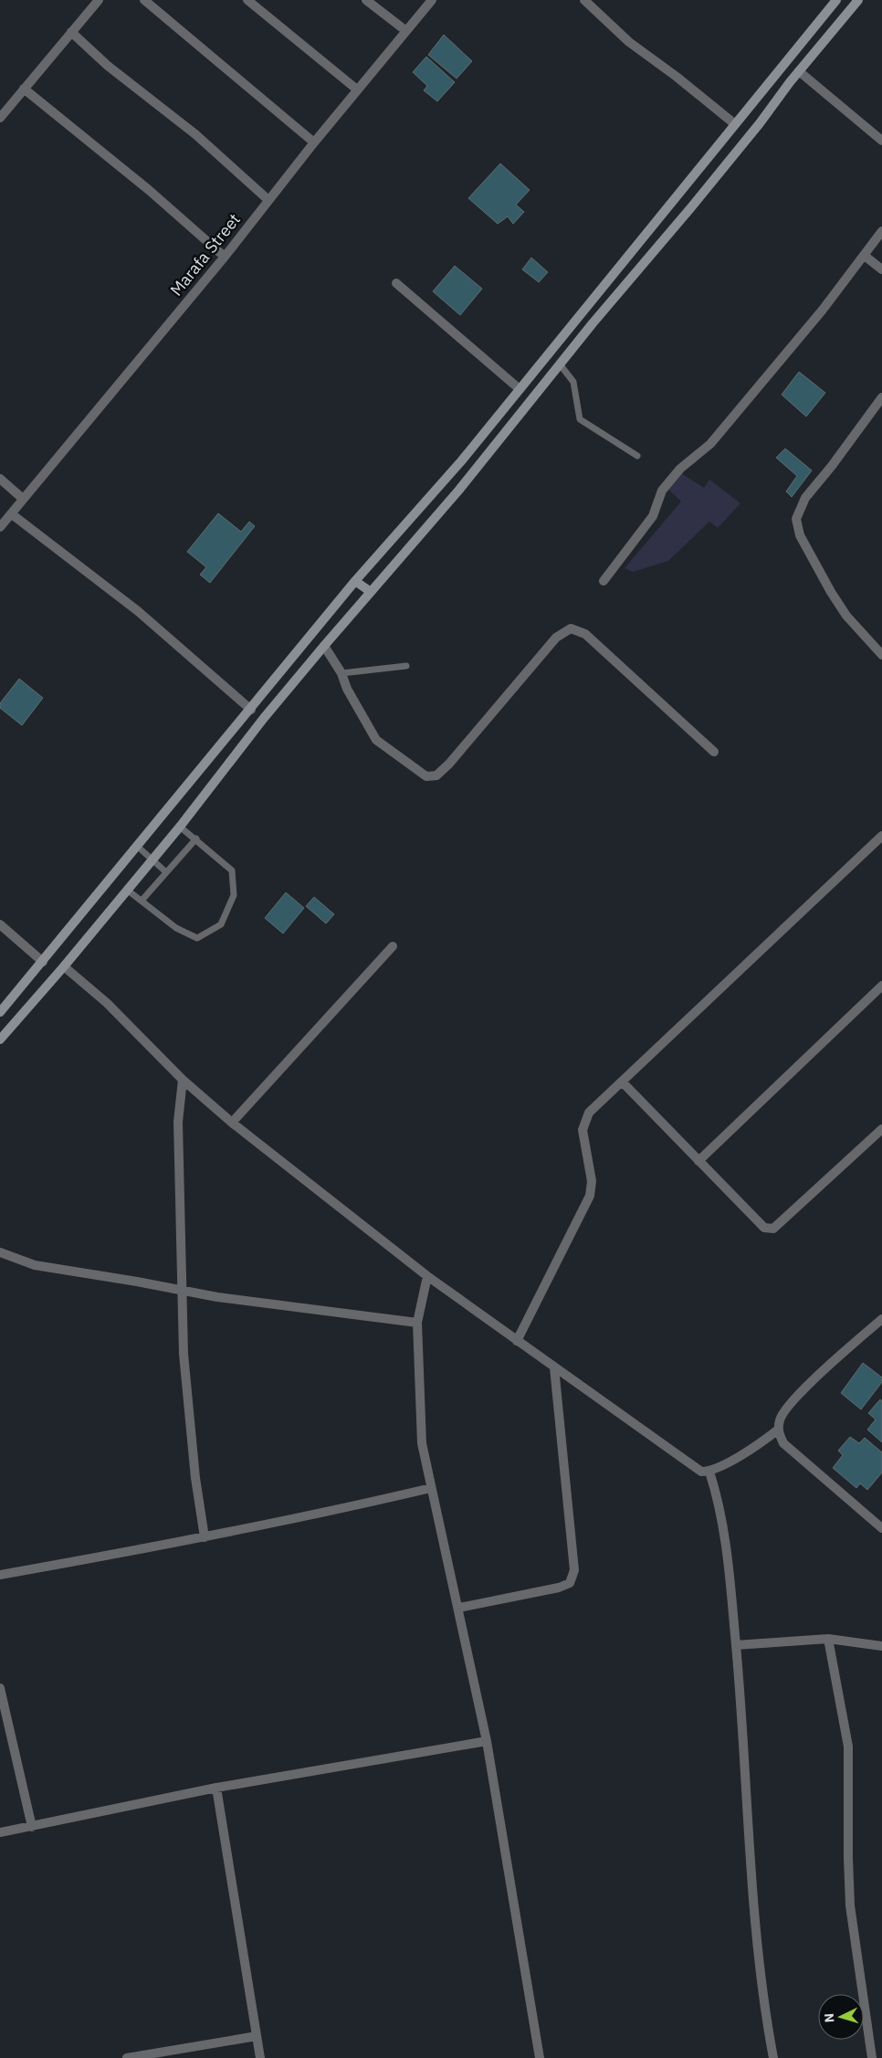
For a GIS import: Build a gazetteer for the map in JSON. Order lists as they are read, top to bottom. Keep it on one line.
{"streets":{"street":["Marafa Street"]},"north":"left"}
